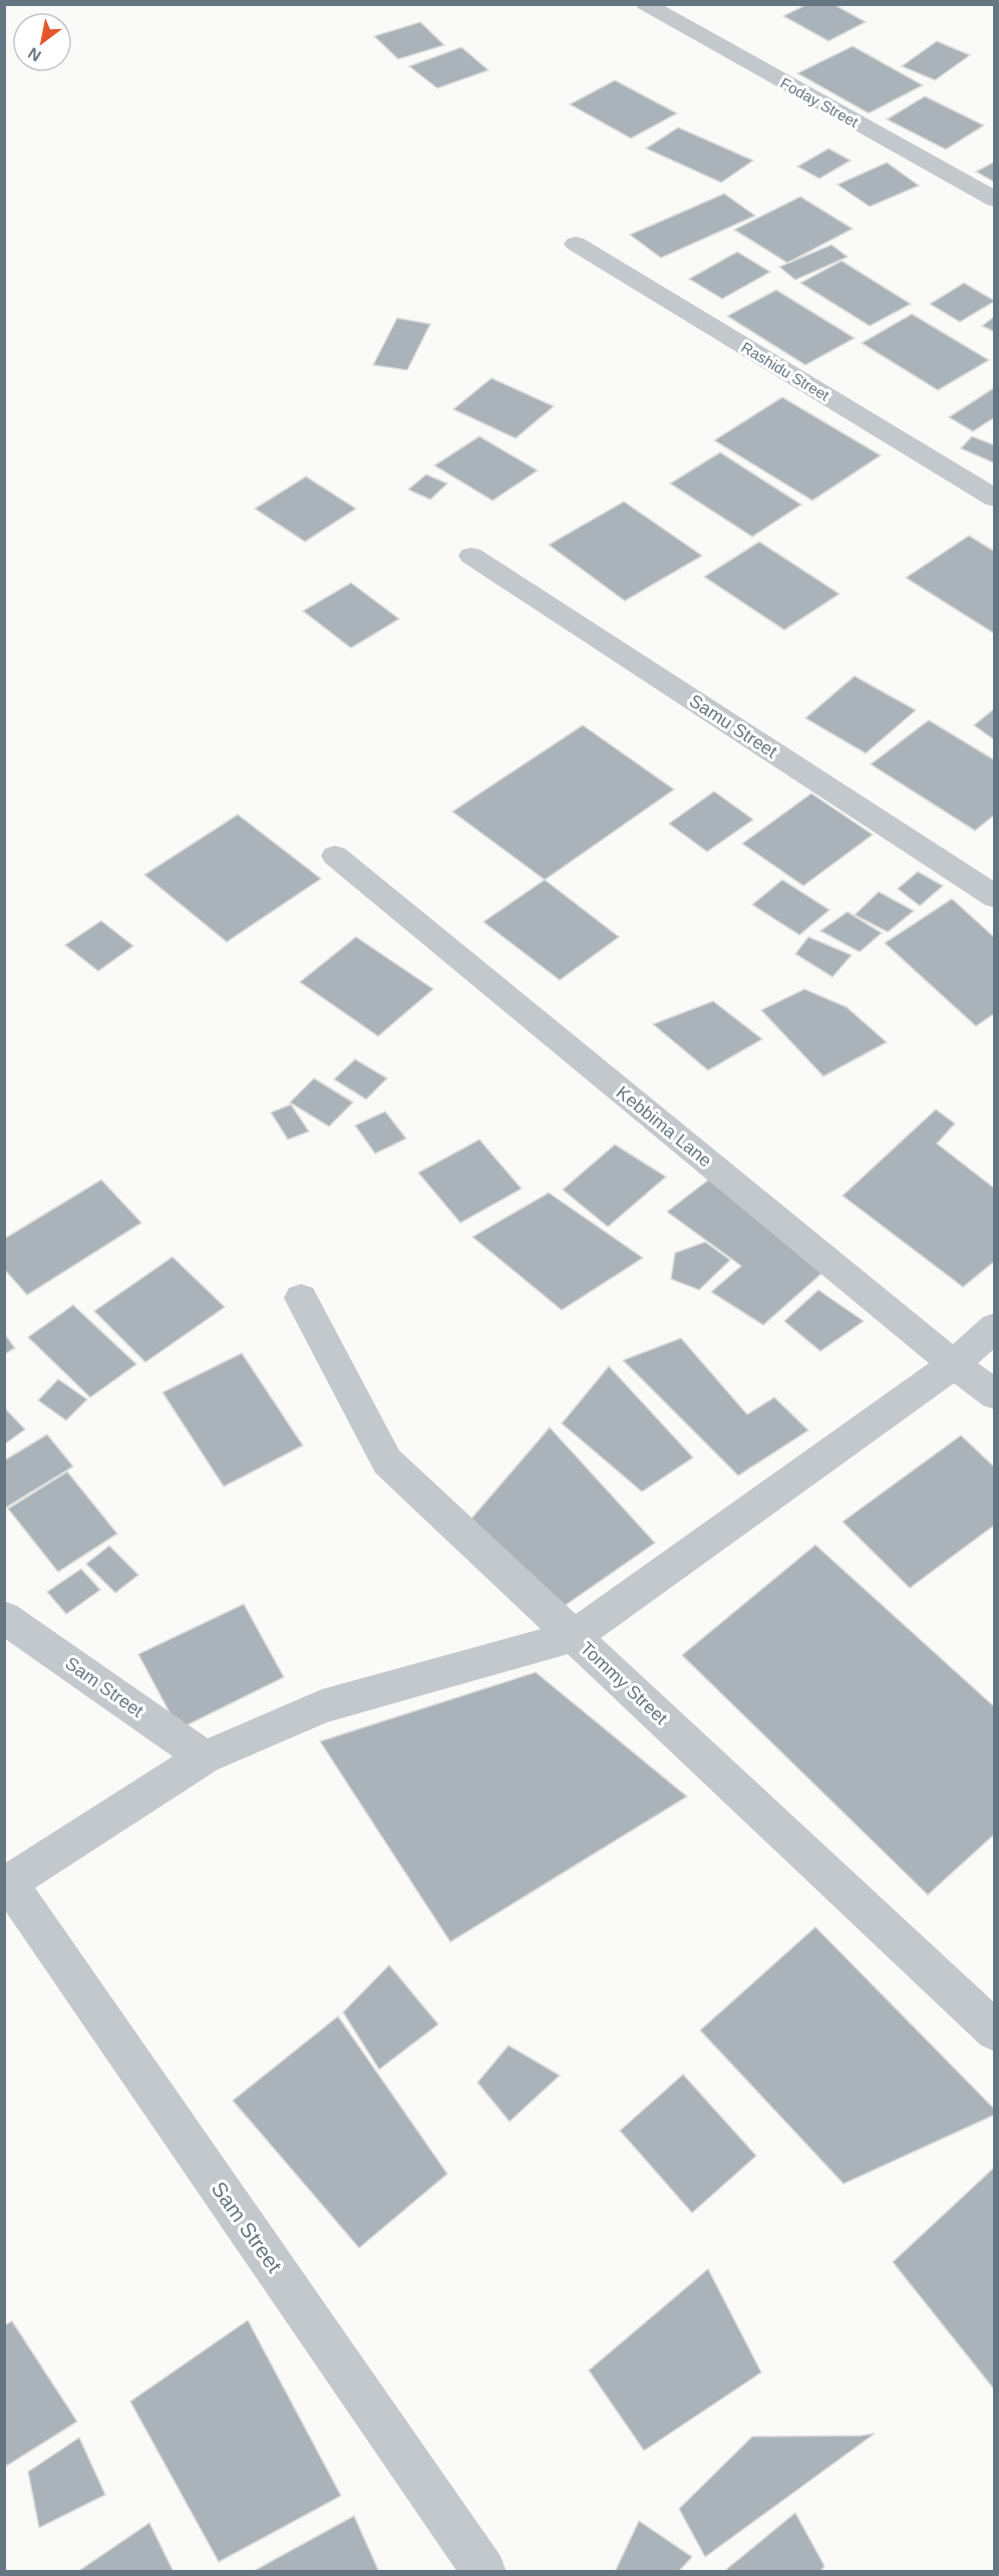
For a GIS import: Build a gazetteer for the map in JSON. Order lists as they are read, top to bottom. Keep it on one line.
{"streets":{"street":["Foday Street","Rashidu Street","Samu Street","Kebbima Lane","Tommy Street","Sam Street"]},"north":"bottom left"}
